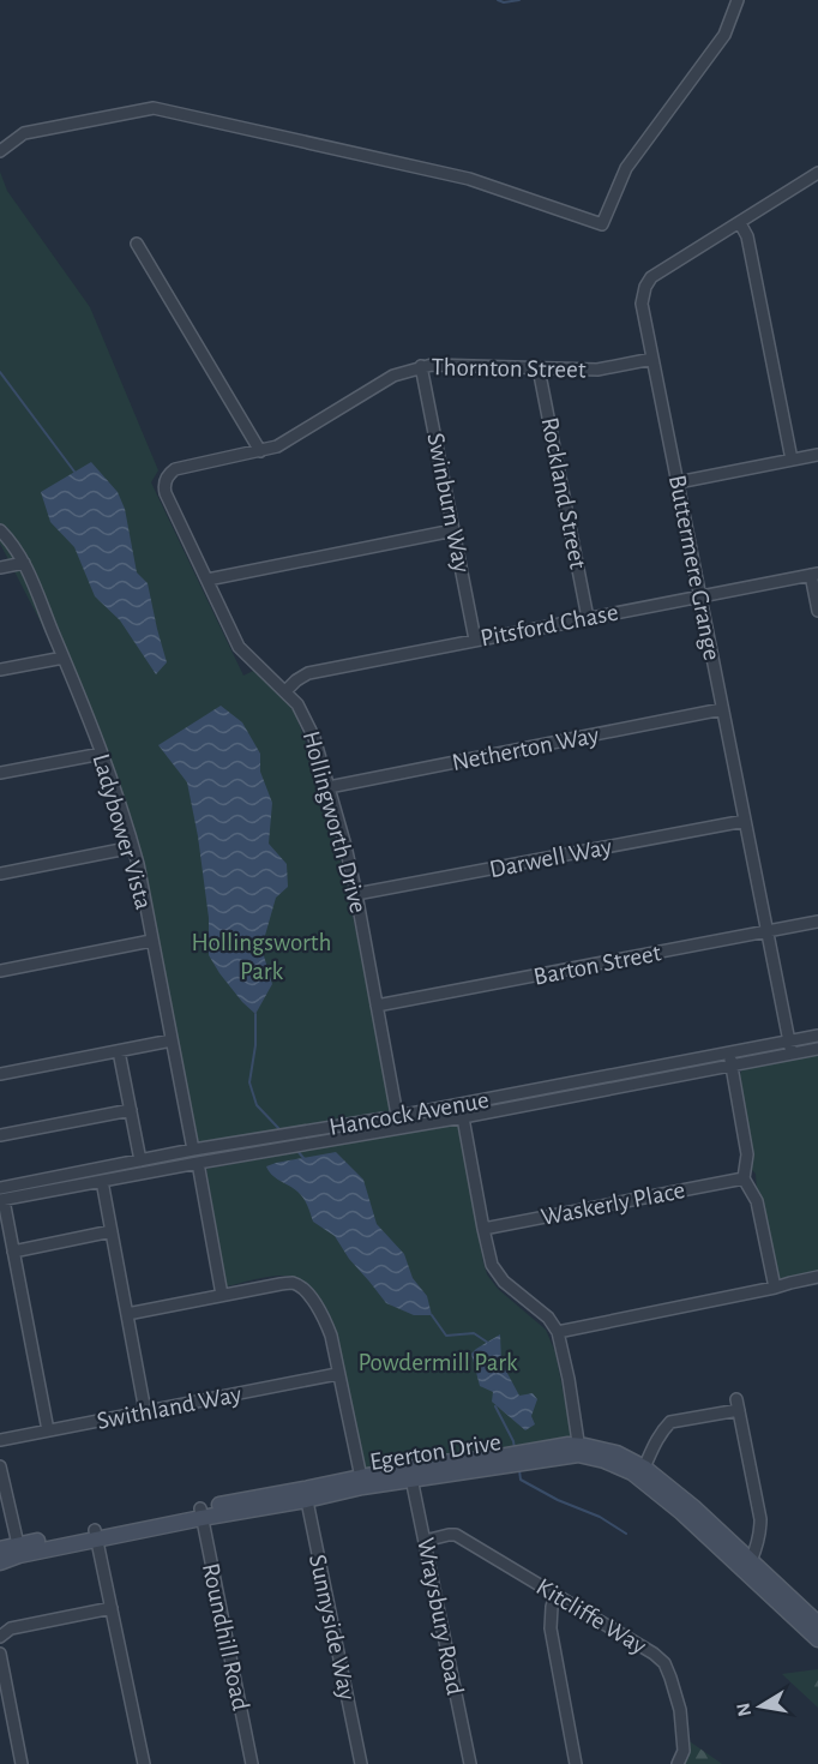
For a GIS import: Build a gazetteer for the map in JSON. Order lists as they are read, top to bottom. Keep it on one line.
{"streets":{"street":["Thornton Street","Rockland Street","Swinburn Way","Buttermere Grange","Pitsford Chase","Netherton Way","Hollingworth Drive","Ladybower Vista","Darwell Way","Barton Street","Hancock Avenue","Waskerly Place","Swithland Way","Egerton Drive","Wraysbury Road","Kitcliffe Way","Sunnyside Way","Roundhill Road"]},"crossings":[["Thornton Street","Rockland Street"],["Thornton Street","Swinburn Way"],["Thornton Street","Buttermere Grange"],["Thornton Street","Hollingworth Drive"],["Rockland Street","Pitsford Chase"],["Swinburn Way","Pitsford Chase"],["Buttermere Grange","Pitsford Chase"],["Buttermere Grange","Netherton Way"],["Buttermere Grange","Darwell Way"],["Buttermere Grange","Barton Street"],["Buttermere Grange","Hancock Avenue"],["Pitsford Chase","Hollingworth Drive"],["Netherton Way","Hollingworth Drive"],["Hollingworth Drive","Darwell Way"],["Hollingworth Drive","Barton Street"],["Hollingworth Drive","Hancock Avenue"],["Ladybower Vista","Hancock Avenue"],["Egerton Drive","Wraysbury Road"],["Egerton Drive","Sunnyside Way"],["Egerton Drive","Roundhill Road"],["Wraysbury Road","Kitcliffe Way"]],"parks":["Hollingsworth Park","Powdermill Park"],"north":"left"}
